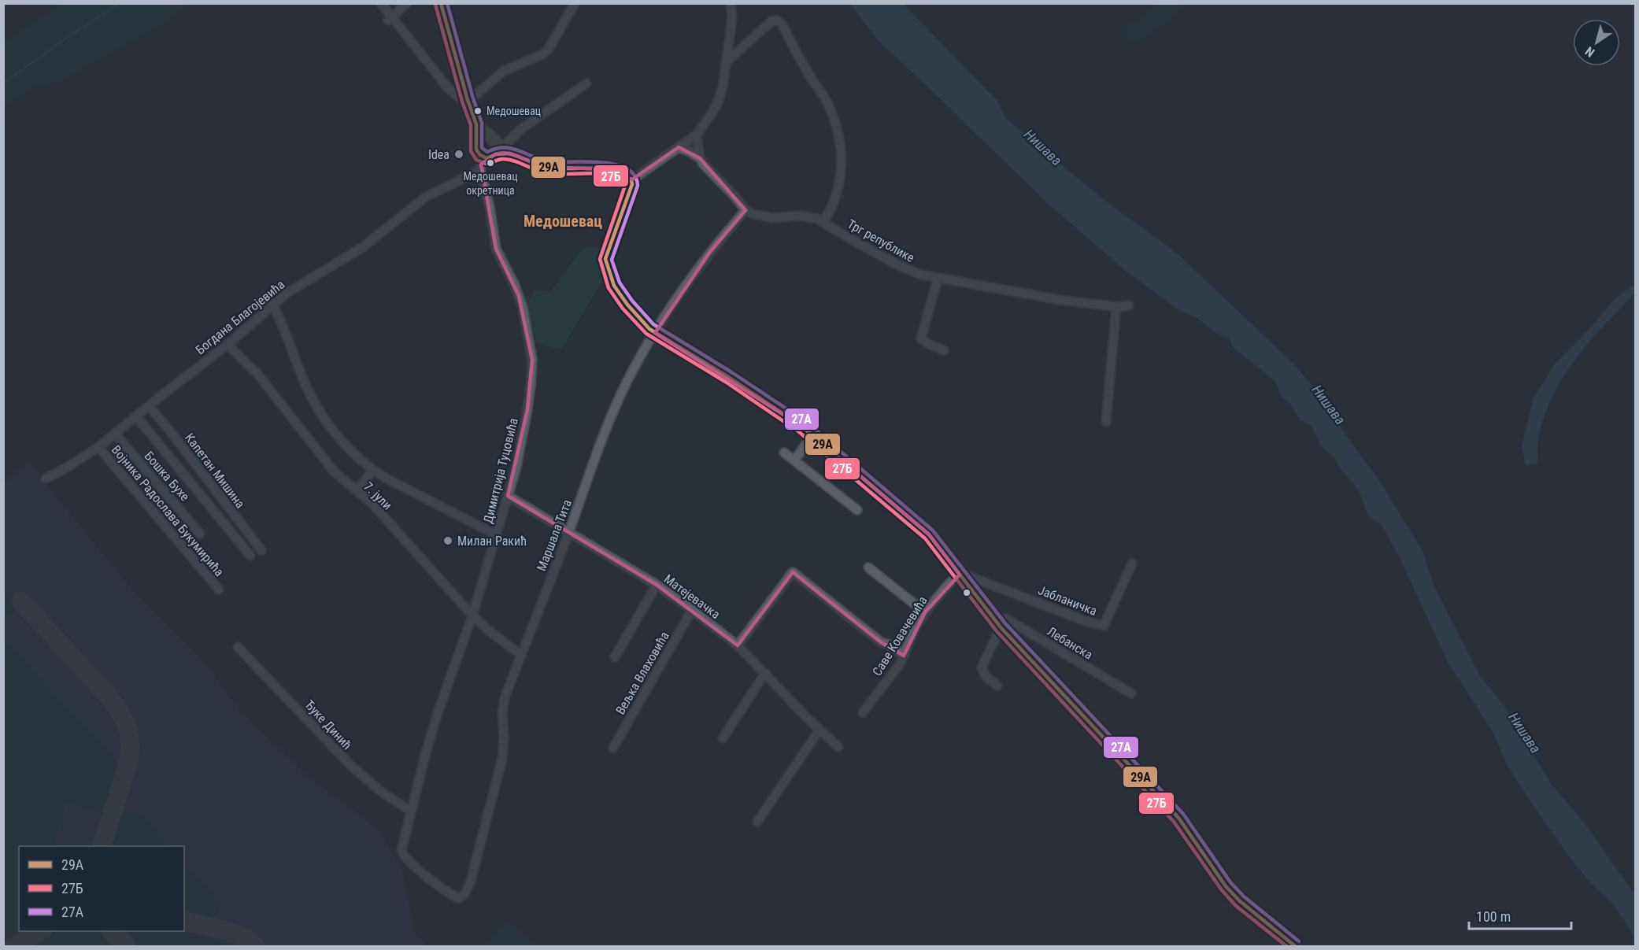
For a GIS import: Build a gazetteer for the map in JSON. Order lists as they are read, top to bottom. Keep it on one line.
{"streets":{"street":["Трг републике","Богдана Благојевића","Капетан Мишина","Димитрија Туцовића","Бошка Бухе","7. јули","Војника Радослава Букумирића","Маршала Тита","Матејевачка","Јабланичка","Саве Ковачевића","Лебанска","Вељка Влаховића","Ђуке Динић"]},"crossings":[["Трг републике","Маршала Тита"],["Богдана Благојевића","Капетан Мишина"],["Богдана Благојевића","Димитрија Туцовића"],["Богдана Благојевића","Бошка Бухе"],["Богдана Благојевића","7. јули"],["Богдана Благојевића","Војника Радослава Букумирића"],["Димитрија Туцовића","7. јули"],["Димитрија Туцовића","Маршала Тита"],["Димитрија Туцовића","Матејевачка"],["Димитрија Туцовића","Ђуке Динић"],["7. јули","Маршала Тита"],["Маршала Тита","Матејевачка"],["Матејевачка","Вељка Влаховића"],["Јабланичка","Саве Ковачевића"]],"districts":["Медошевац"],"water":["Нишава"],"places":["Медошевац","Idea","Медошевац окретница","Милан Ракић"],"lines":["transit line 29А","transit line 27А","transit line 27Б"],"legend":["29А","27Б","27А"],"scale_bar":"100 m","north":"bottom left"}
